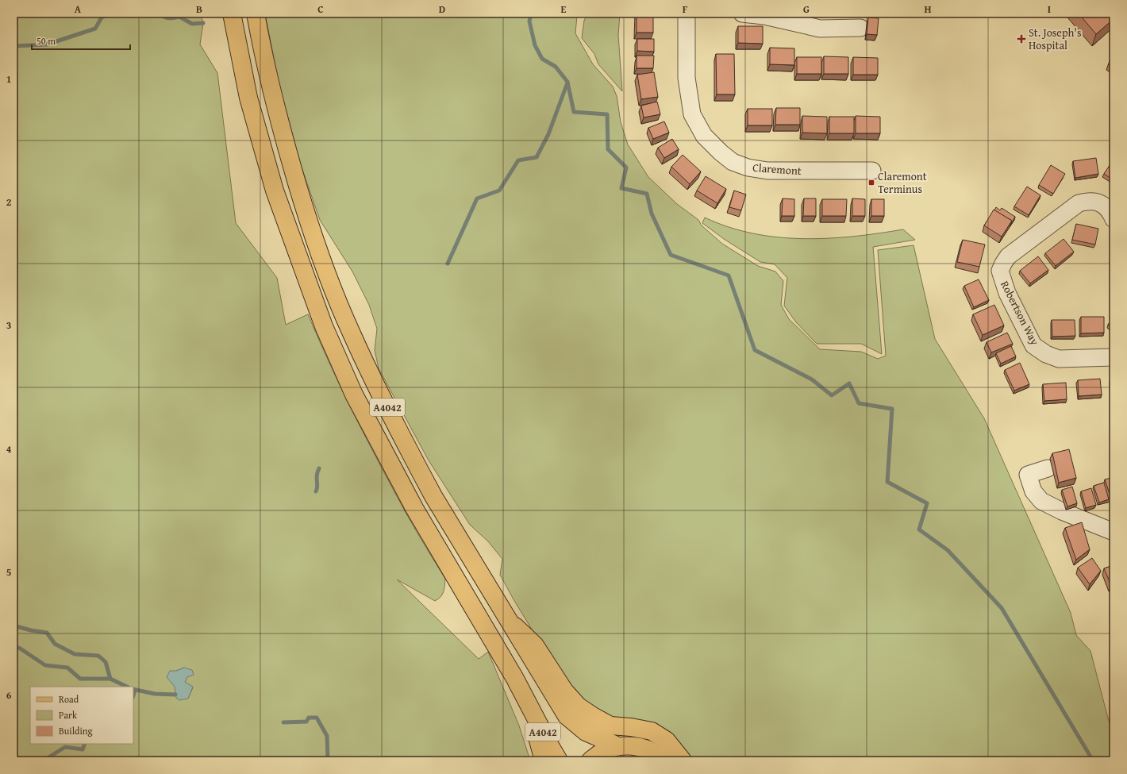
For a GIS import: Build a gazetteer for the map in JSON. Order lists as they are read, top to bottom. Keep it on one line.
{"streets":{"main road":["A4042"],"street":["Claremont","Robertson Way"]},"places":{"health":["St. Joseph's Hospital"],"transit":["Claremont Terminus"]},"legend":["Road","Park","Building"],"scale_bar":"50 m","grid":{"columns":["A","B","C","D","E","F","G","H","I"],"rows":["1","2","3","4","5","6"]}}
